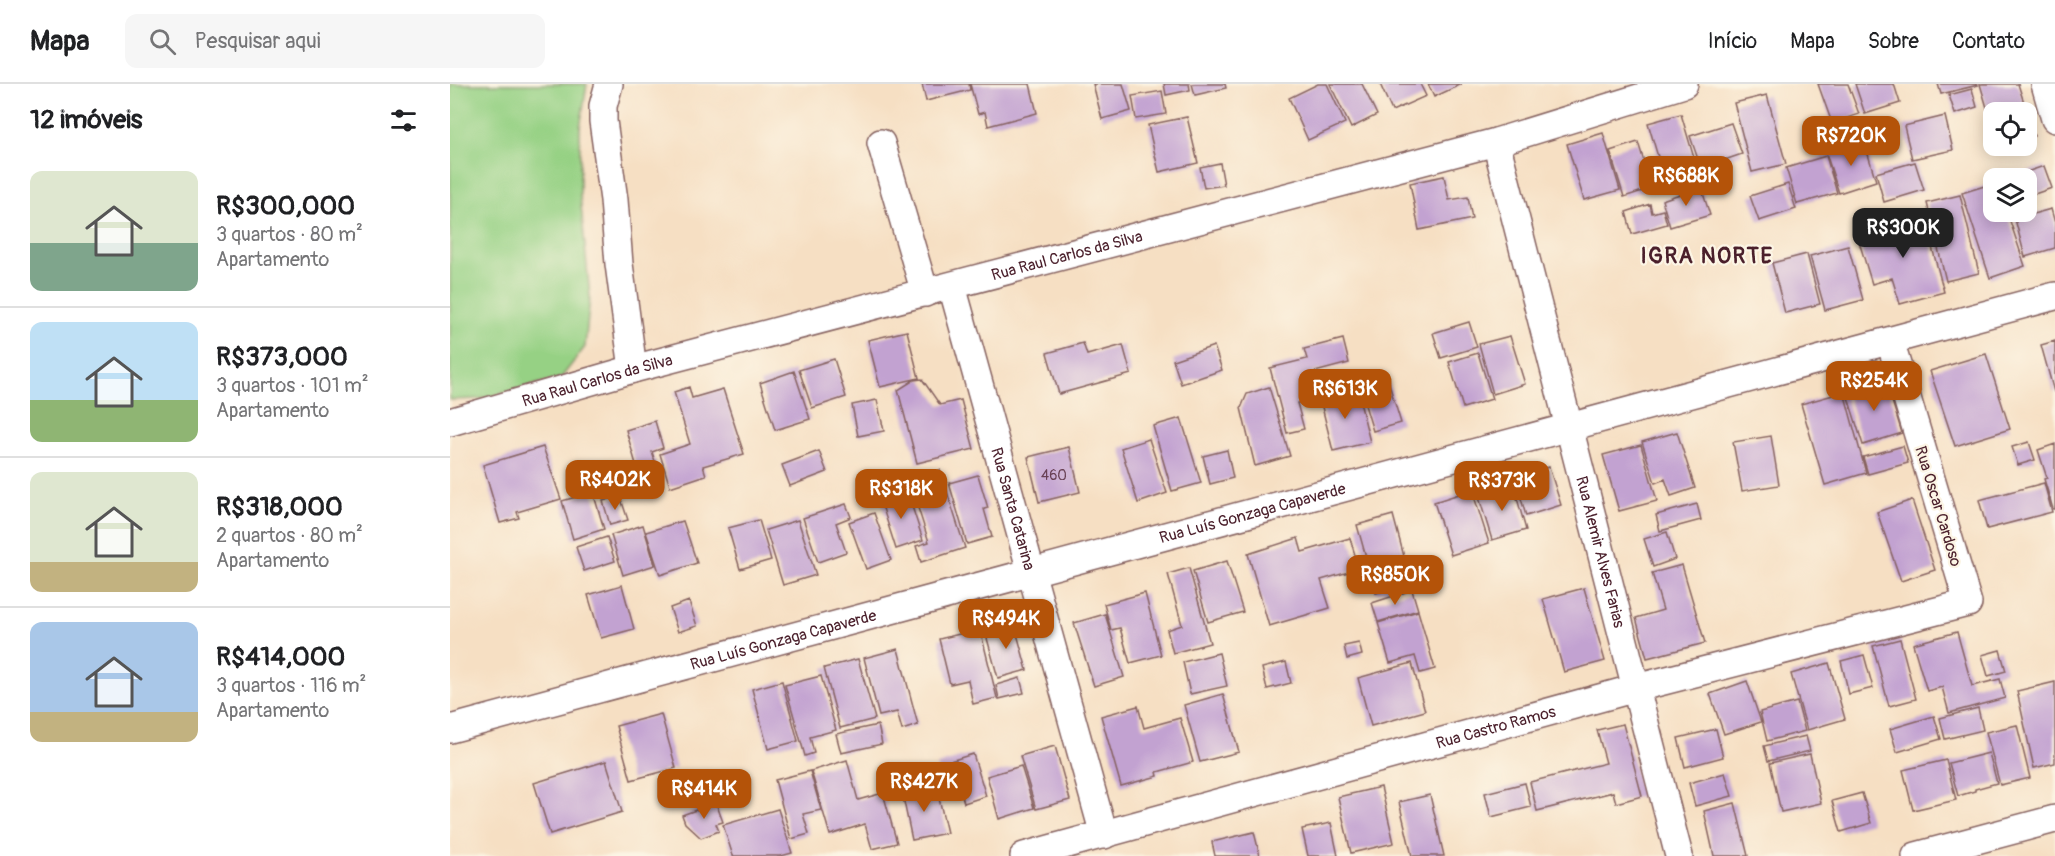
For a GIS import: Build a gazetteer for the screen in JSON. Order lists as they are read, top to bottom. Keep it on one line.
{"streets":{"street":["Rua Raul Carlos da Silva","Rua Oscar Cardoso","Rua Santa Catarina","Rua Luís Gonzaga Capaverde","Rua Alemir Alves Farias","Rua Castro Ramos"]},"crossings":[["Rua Raul Carlos da Silva","Rua Santa Catarina"],["Rua Raul Carlos da Silva","Rua Alemir Alves Farias"],["Rua Oscar Cardoso","Rua Luís Gonzaga Capaverde"],["Rua Oscar Cardoso","Rua Castro Ramos"],["Rua Santa Catarina","Rua Luís Gonzaga Capaverde"],["Rua Santa Catarina","Rua Castro Ramos"],["Rua Luís Gonzaga Capaverde","Rua Alemir Alves Farias"],["Rua Alemir Alves Farias","Rua Castro Ramos"]],"districts":["IGRA NORTE"],"house_numbers":["460"],"page":{"header":"Mapa","search":"Pesquisar aqui","nav":["Início","Mapa","Sobre","Contato"],"heading":"12 imóveis","price":["R$720K","R$688K","R$300K","R$254K","R$613K","R$402K","R$373K","R$318K","R$850K","R$494K","R$427K","R$414K"],"list":[{"name":"R$300,000","note":"3 quartos · 80 m² · Apartamento"},{"name":"R$373,000","note":"3 quartos · 101 m² · Apartamento"},{"name":"R$318,000","note":"2 quartos · 80 m² · Apartamento"},{"name":"R$414,000","note":"3 quartos · 116 m² · Apartamento"}]}}
